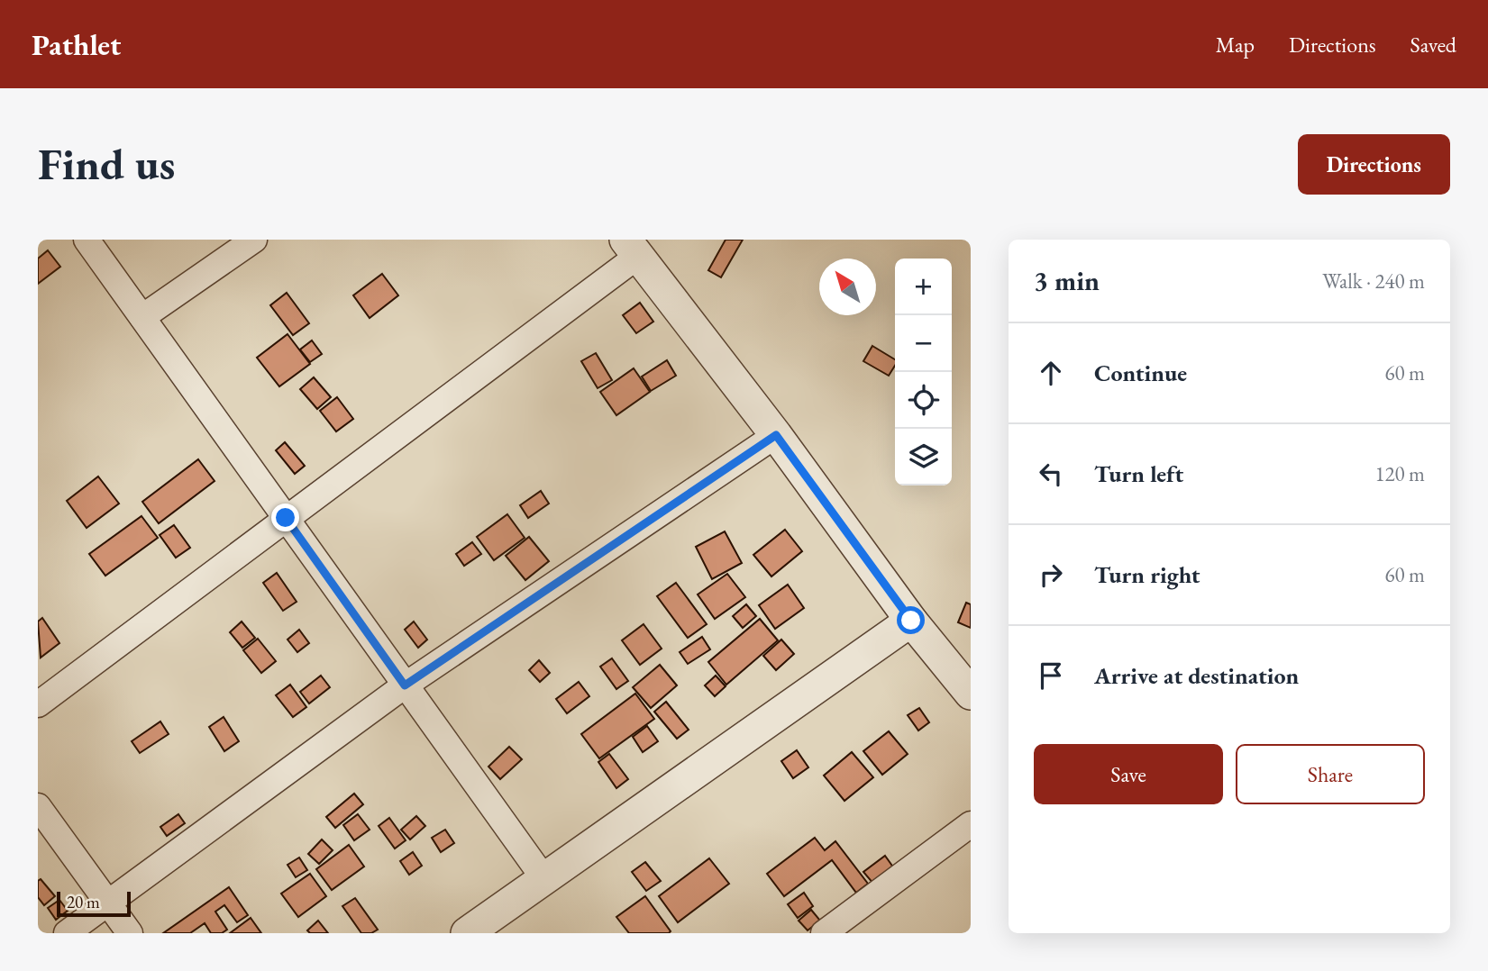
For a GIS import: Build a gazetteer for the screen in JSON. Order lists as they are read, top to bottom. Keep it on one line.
{"scale_bar":"20 m","north":"top left","page":{"header":"Pathlet","nav":["Map","Directions","Saved"],"buttons":["Directions",["Save","Share"]],"title":"Find us","heading":["3 min","Walk · 240 m"],"map_buttons":["+","−"],"list":[["Continue","60 m"],["Turn left","120 m"],["Turn right","60 m"],"Arrive at destination"],"scale":"20 m"}}
